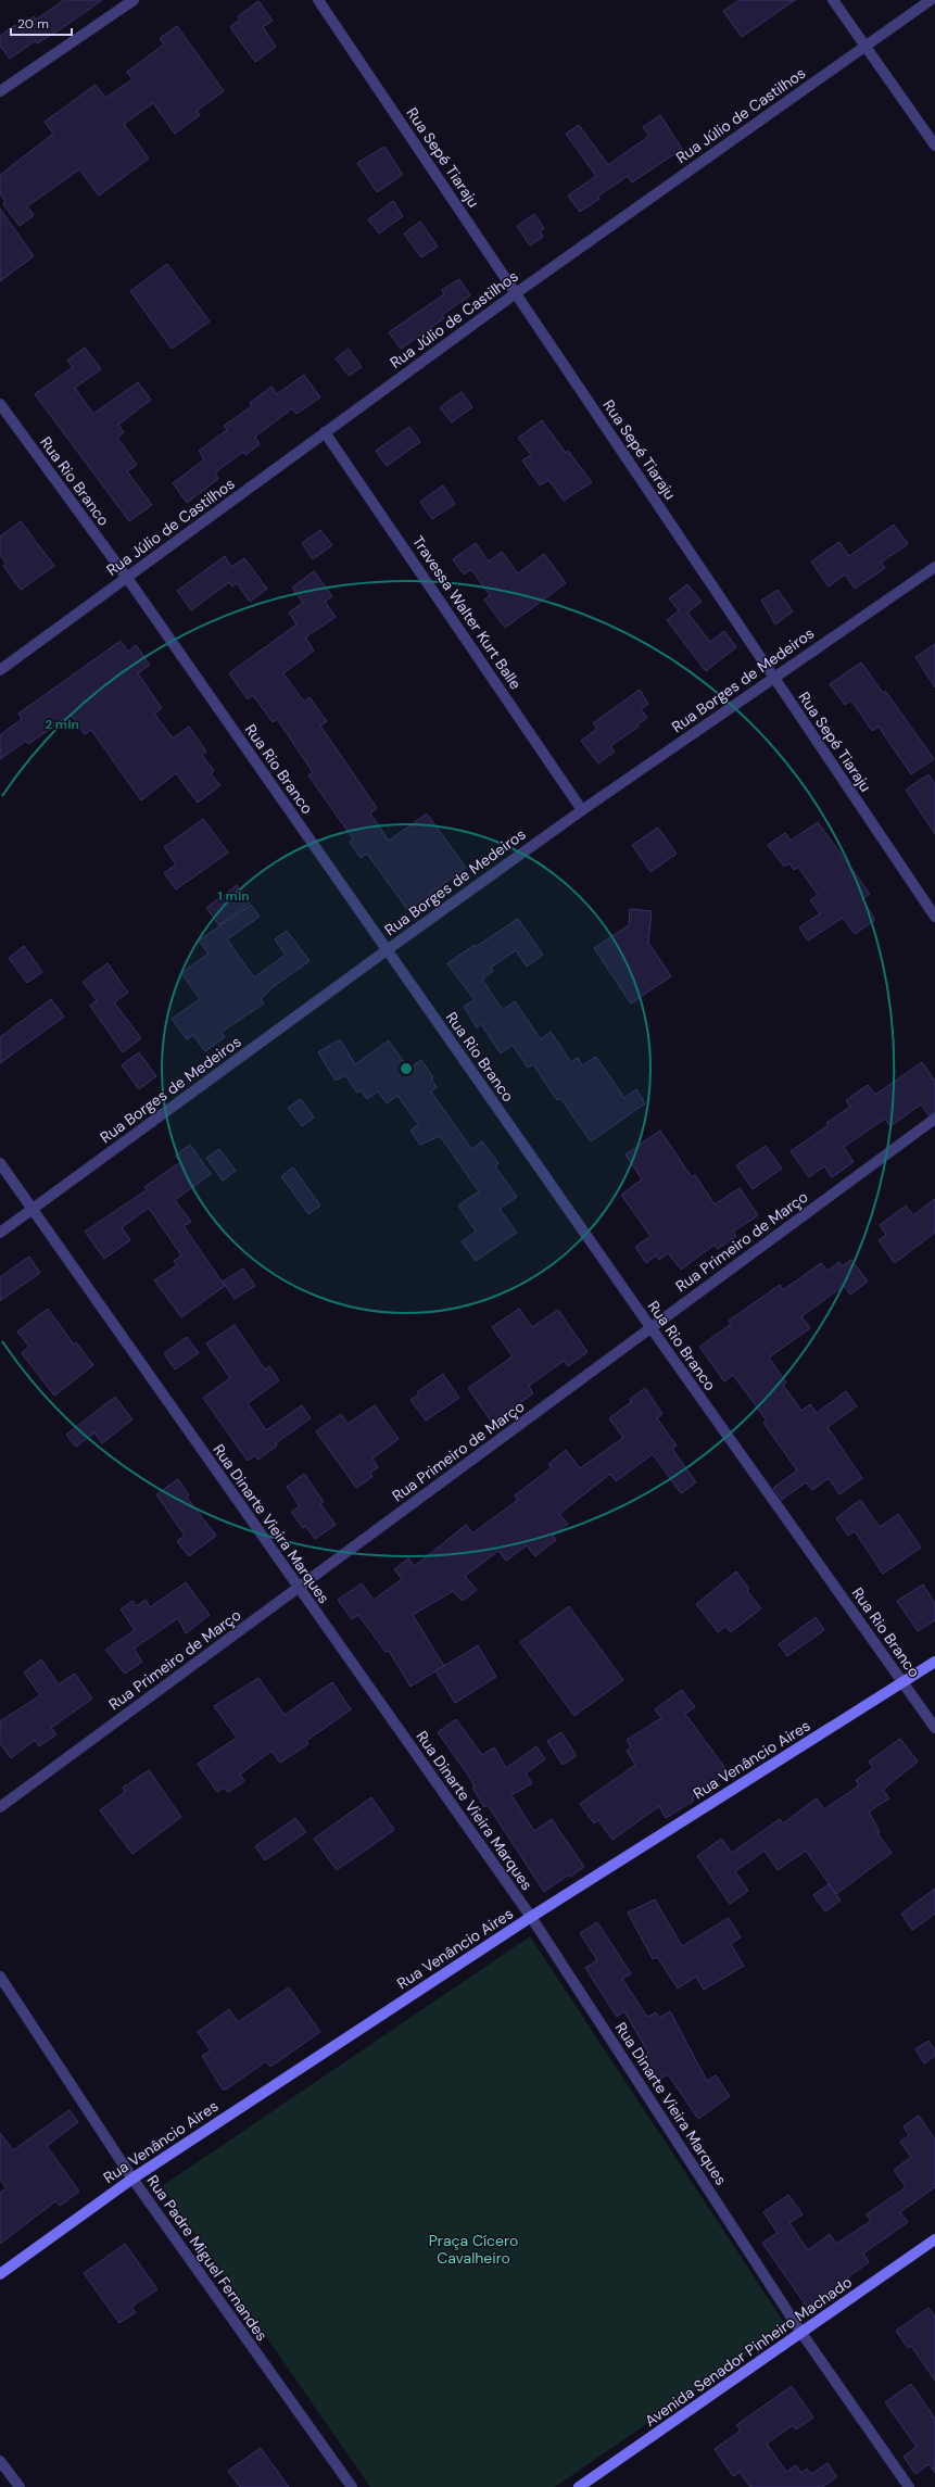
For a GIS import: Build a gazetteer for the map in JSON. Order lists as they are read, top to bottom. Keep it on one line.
{"streets":{"street":["Rua Júlio de Castilhos","Rua Sepé Tiaraju","Rua Rio Branco","Travessa Walter Kurt Balle","Rua Borges de Medeiros","Rua Primeiro de Março","Rua Dinarte Vieira Marques","Rua Venâncio Aires","Rua Padre Miguel Fernandes","Avenida Senador Pinheiro Machado"]},"crossings":[["Rua Júlio de Castilhos","Rua Sepé Tiaraju"],["Rua Júlio de Castilhos","Rua Rio Branco"],["Rua Júlio de Castilhos","Travessa Walter Kurt Balle"],["Rua Sepé Tiaraju","Rua Borges de Medeiros"],["Rua Rio Branco","Rua Borges de Medeiros"],["Rua Rio Branco","Rua Primeiro de Março"],["Rua Rio Branco","Rua Venâncio Aires"],["Travessa Walter Kurt Balle","Rua Borges de Medeiros"],["Rua Borges de Medeiros","Rua Dinarte Vieira Marques"],["Rua Primeiro de Março","Rua Dinarte Vieira Marques"],["Rua Dinarte Vieira Marques","Rua Venâncio Aires"],["Rua Dinarte Vieira Marques","Avenida Senador Pinheiro Machado"],["Rua Venâncio Aires","Rua Padre Miguel Fernandes"]],"parks":["Praça Cícero Cavalheiro"],"scale_bar":"20 m","rings":["2 min","1 min"]}
